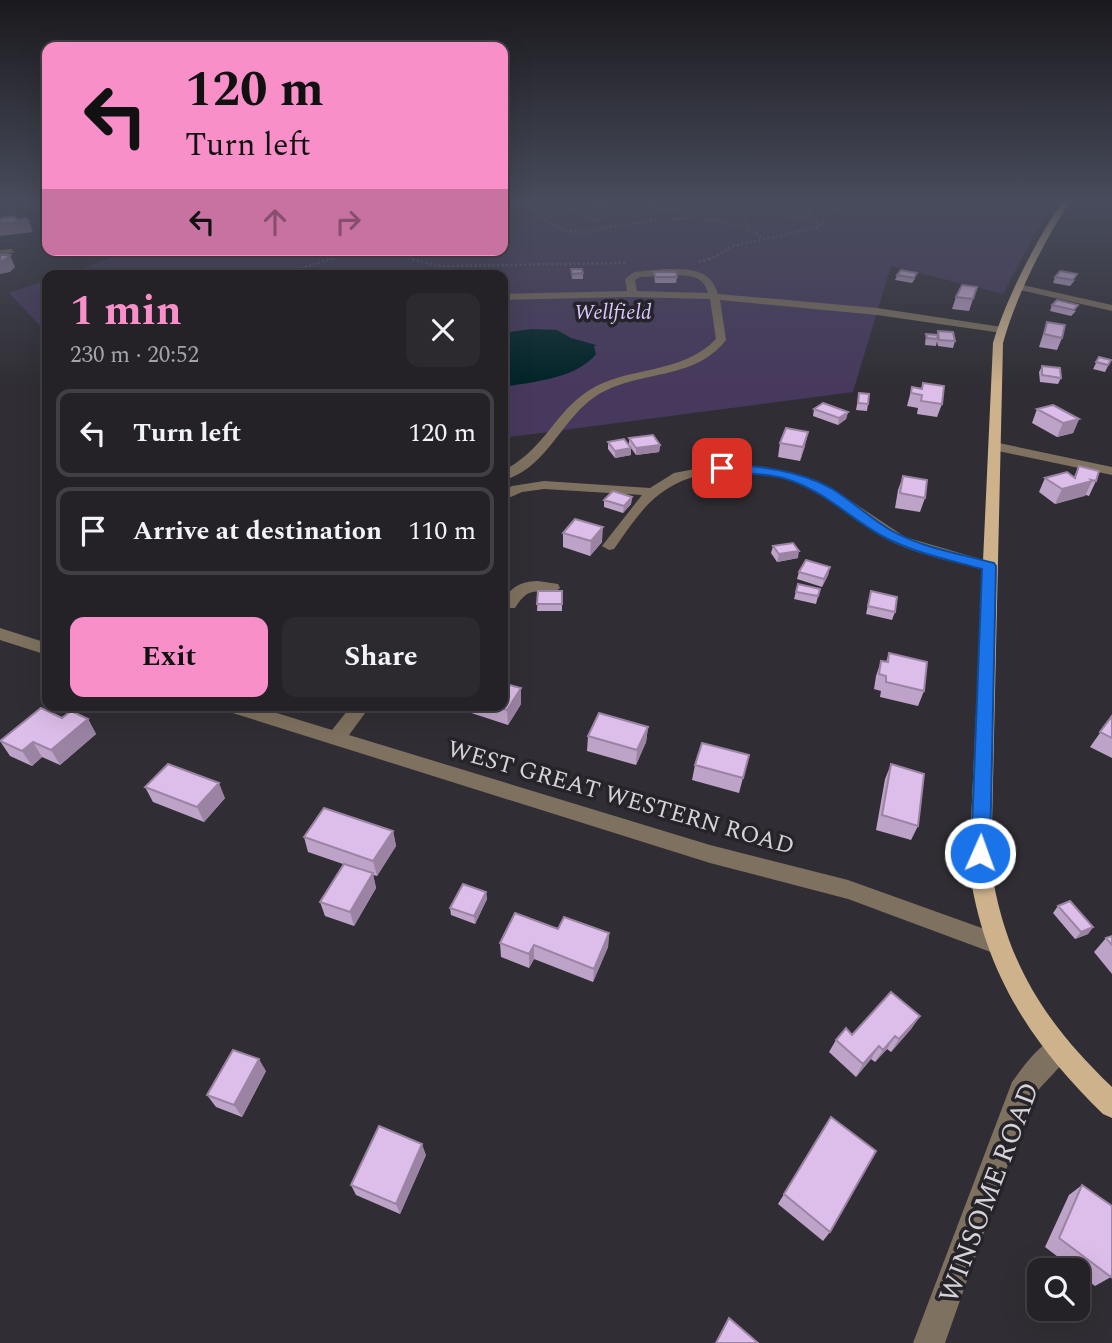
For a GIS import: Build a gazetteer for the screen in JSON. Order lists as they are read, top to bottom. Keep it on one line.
{"streets":{"street":["WEST GREAT WESTERN ROAD","WINSOME ROAD"]},"parks":["Wellfield"],"page":{"turn":["120 m","Turn left"],"heading":["1 min","230 m · 20:52"],"list":[{"name":"Turn left","value":"120 m"},{"name":"Arrive at destination","value":"110 m"}],"buttons":["Exit","Share"]}}
